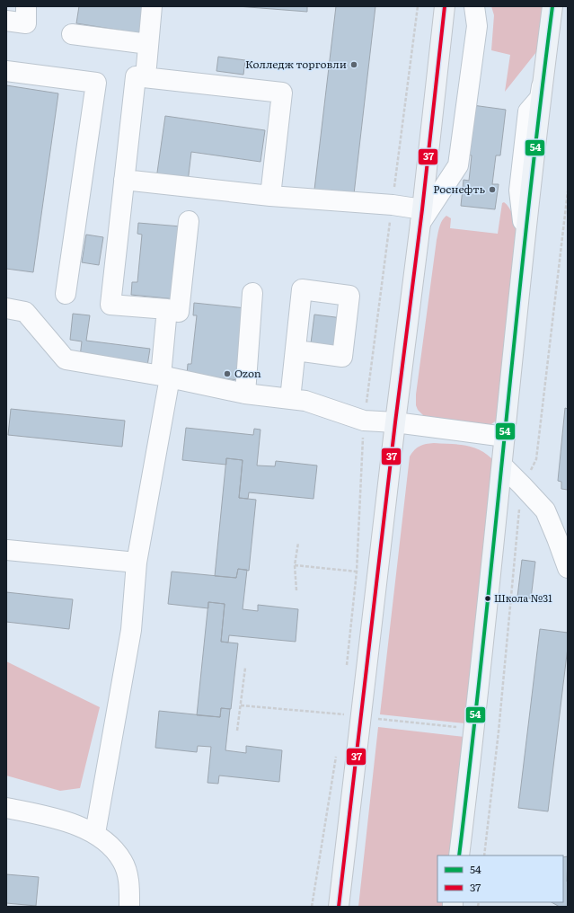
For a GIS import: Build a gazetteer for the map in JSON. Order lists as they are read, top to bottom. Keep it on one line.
{"places":["Колледж торговли","Роснефть","Ozon","Школа №31"],"lines":["transit line 54","transit line 37"],"legend":["54","37"]}
